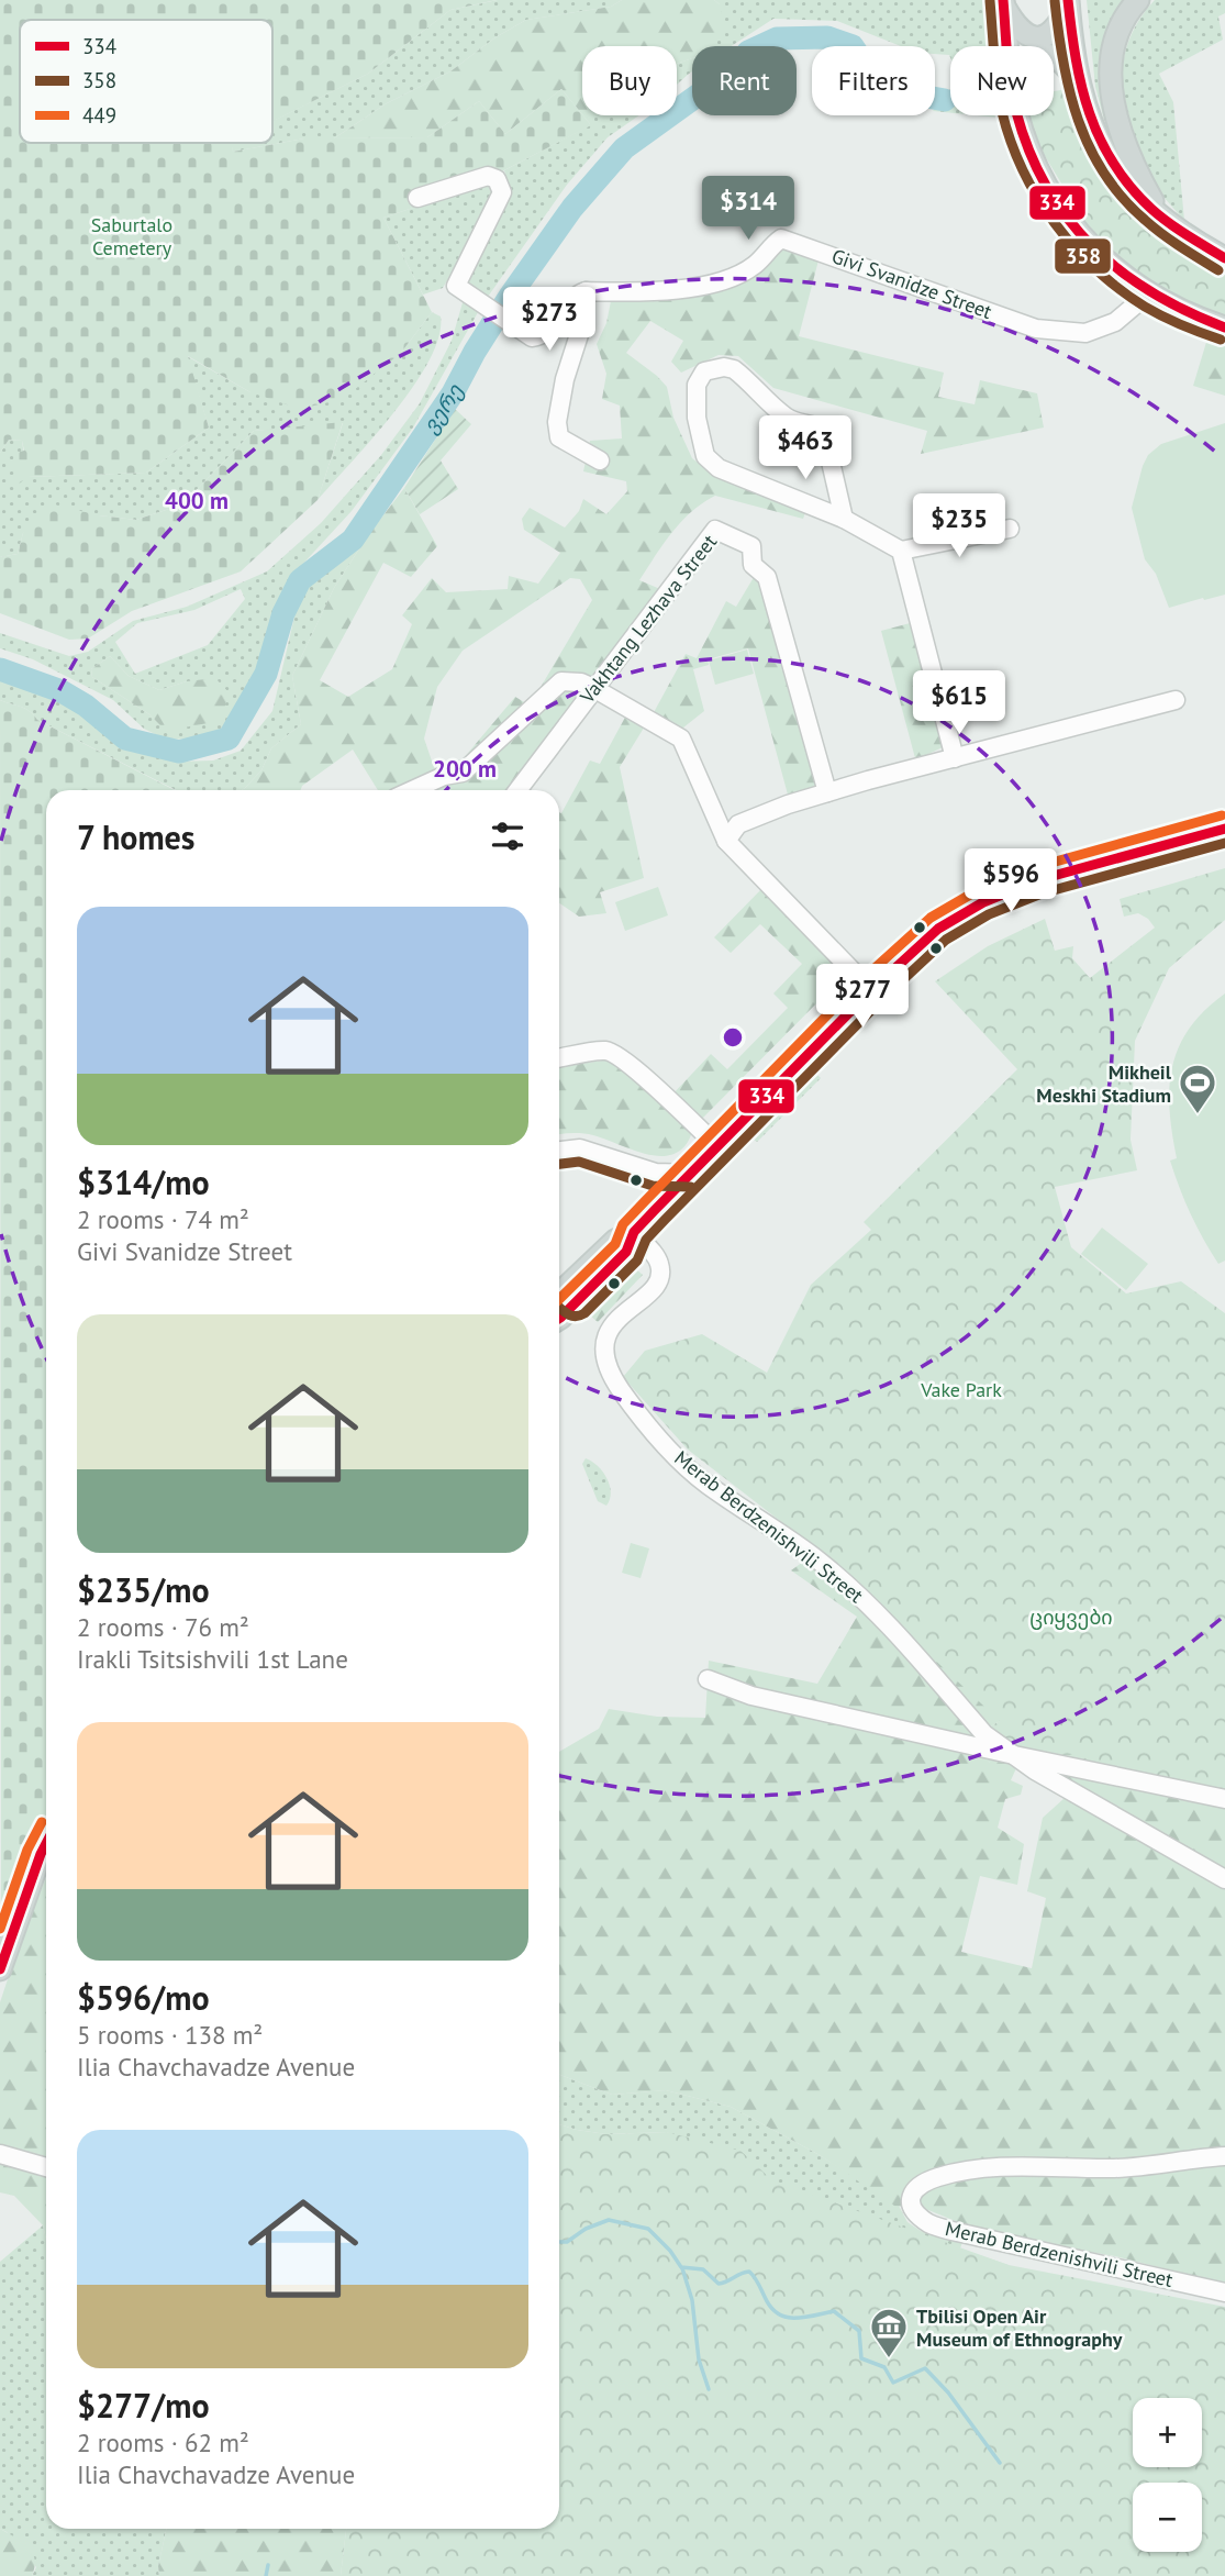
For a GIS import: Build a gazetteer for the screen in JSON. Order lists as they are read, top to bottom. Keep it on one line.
{"streets":{"street":["Givi Svanidze Street","Vakhtang Lezhava Street","Merab Berdzenishvili Street"]},"water":["ვერე"],"parks":["Saburtalo Cemetery","Vake Park","ციყვები"],"places":{"sports":["Mikheil Meskhi Stadium"],"museum":["Tbilisi Open Air Museum of Ethnography"]},"lines":["transit line 334","transit line 358","transit line 449"],"legend":["334","358","449"],"page":{"chip":["Buy","Rent","Filters","New"],"price":["$314","$273","$463","$235","$615","$596","$277"],"heading":"7 homes","list":[{"name":"$314/mo","note":"2 rooms · 74 m² · Givi Svanidze Street"},{"name":"$235/mo","note":"2 rooms · 76 m² · Irakli Tsitsishvili 1st Lane"},{"name":"$596/mo","note":"5 rooms · 138 m² · Ilia Chavchavadze Avenue"},{"name":"$277/mo","note":"2 rooms · 62 m² · Ilia Chavchavadze Avenue"}],"map_buttons":["+","−"]},"rings":["400 m","200 m"]}
